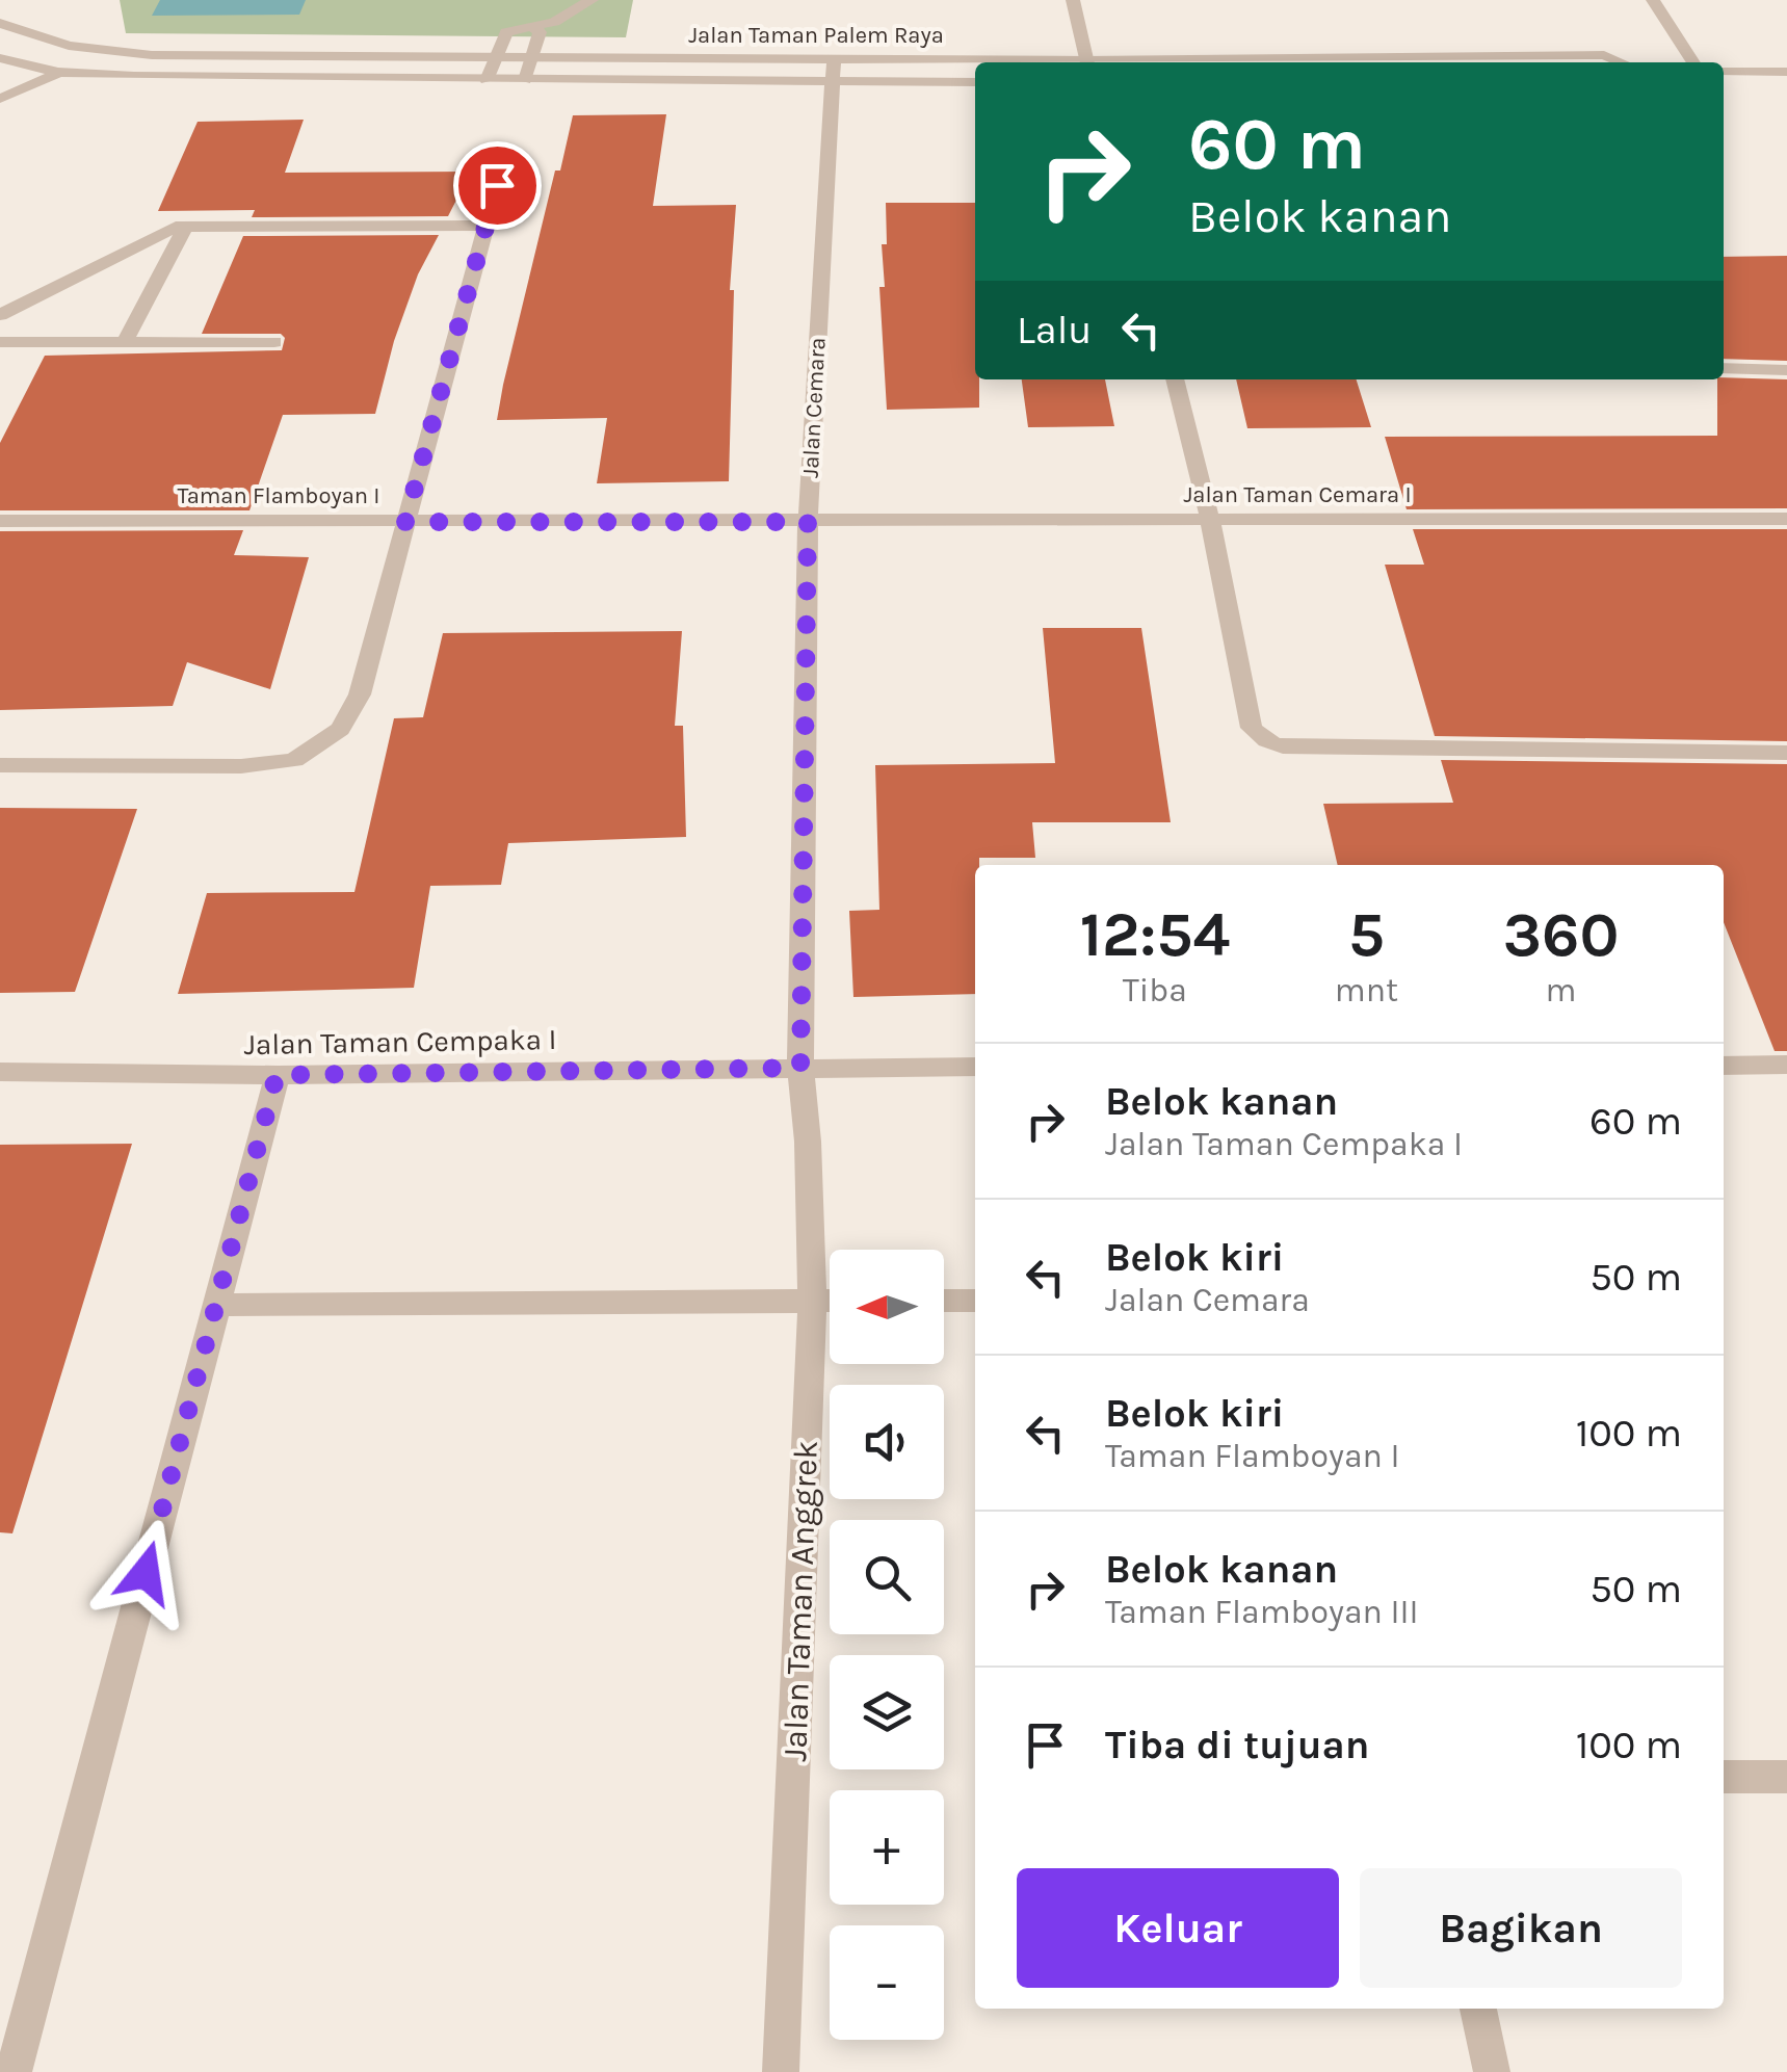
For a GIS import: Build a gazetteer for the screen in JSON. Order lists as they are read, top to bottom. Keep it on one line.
{"streets":{"street":["Jalan Taman Palem Raya","Jalan Cemara","Jalan Taman Cemara I","Taman Flamboyan I","Jalan Taman Cempaka I","Jalan Taman Anggrek"]},"crossings":[["Jalan Taman Palem Raya","Jalan Cemara"],["Jalan Cemara","Jalan Taman Cemara I"],["Jalan Cemara","Taman Flamboyan I"],["Jalan Cemara","Jalan Taman Cempaka I"],["Jalan Cemara","Jalan Taman Anggrek"],["Jalan Taman Cemara I","Taman Flamboyan I"],["Jalan Taman Cempaka I","Jalan Taman Anggrek"]],"north":"left","page":{"turn":["60 m","Belok kanan"],"then":"Lalu","eta":["12:54","Tiba","5","mnt","360","m"],"list":[{"name":"Belok kanan","note":"Jalan Taman Cempaka I","value":"60 m"},{"name":"Belok kiri","note":"Jalan Cemara","value":"50 m"},{"name":"Belok kiri","note":"Taman Flamboyan I","value":"100 m"},{"name":"Belok kanan","note":"Taman Flamboyan III","value":"50 m"},{"name":"Tiba di tujuan","value":"100 m"}],"map_buttons":["+","−"],"buttons":["Keluar","Bagikan"]}}
